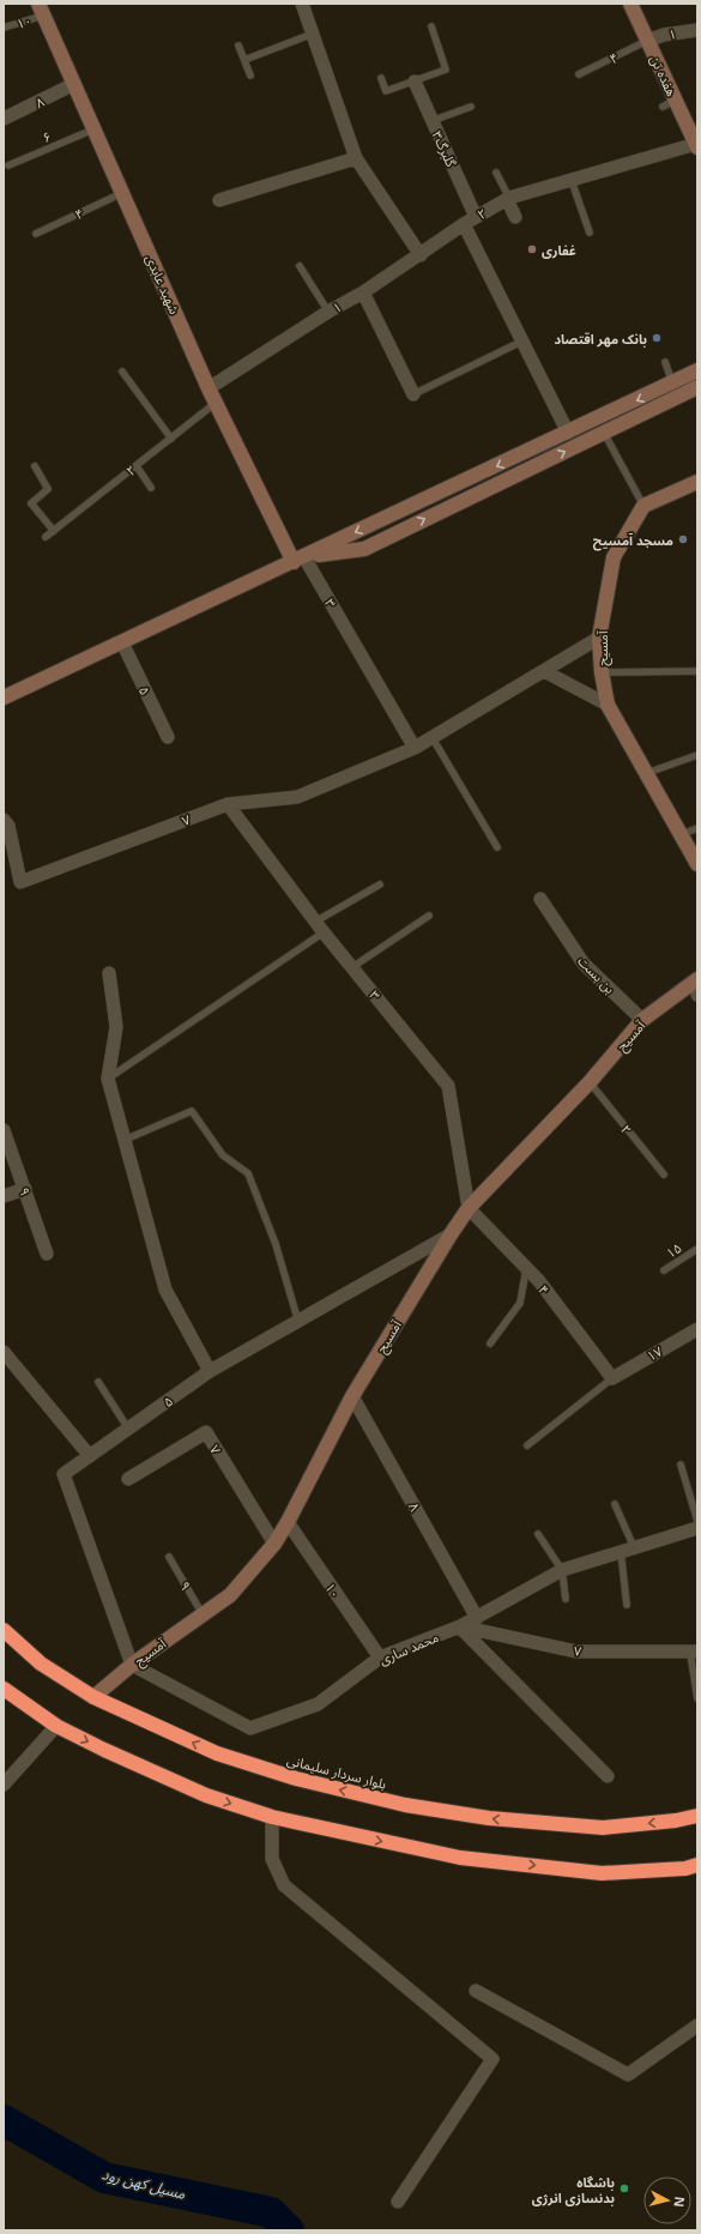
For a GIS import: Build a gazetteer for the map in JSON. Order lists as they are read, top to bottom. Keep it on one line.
{"streets":{"highway":["بلوار سردار سلیمانی"],"main road":["هفده تن","شهید عابدی","آمسیح"],"street":["۱۰","۱","۴","۸","گلبرگ۳","۲","۳","۵","۷","بن بست","۹","۱۷","محمد ساری"],"lane":["۶","۱۵"]},"crossings":[["۱۰","شهید عابدی"],["۱۰","آمسیح"],["۱۰","محمد ساری"],["۱","۴"],["۱","هفده تن"],["۱","۲"],["۱","شهید عابدی"],["۴","هفده تن"],["۴","شهید عابدی"],["۴","۳"],["۴","آمسیح"],["۴","۱۷"],["هفده تن","۲"],["۸","شهید عابدی"],["۸","آمسیح"],["۸","محمد ساری"],["۶","شهید عابدی"],["گلبرگ۳","۲"],["۲","شهید عابدی"],["۲","آمسیح"],["شهید عابدی","۳"],["۳","آمسیح"],["۳","۷"],["آمسیح","۵"],["آمسیح","۷"],["آمسیح","بن بست"],["آمسیح","۹"],["آمسیح","محمد ساری"],["آمسیح","بلوار سردار سلیمانی"],["۵","محمد ساری"],["۷","محمد ساری"]],"water":["مسیل کهن رود"],"places":["غفاری","بانک مهر اقتصاد","مسجد آمسیح","باشگاه بدنسازی انرژی"],"north":"right"}
